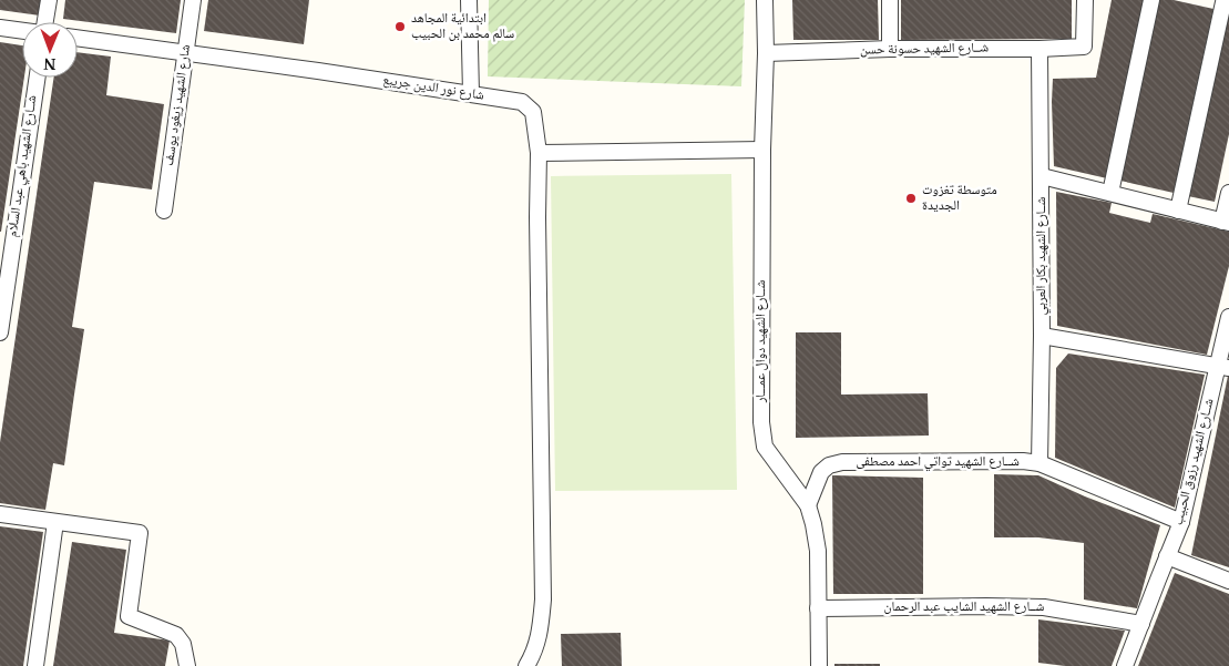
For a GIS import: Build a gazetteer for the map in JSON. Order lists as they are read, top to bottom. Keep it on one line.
{"streets":{"street":["شــارع الشهيد حسونة حسن","شارع نور الدين جريبع","شارع الشهيد زيغود يوسف","شــارع الشهيد باهي عبد السلام","شــارع الشهيد بكار العربي","شــارع الشهيد دوال عمـــار","شــارع الشهيد تواتي احمد مصطفى","شــارع الشهيد رزوق الحبيب","شــارع الشهيد الشايب عبد الرحمان"]},"crossings":[["شــارع الشهيد حسونة حسن","شــارع الشهيد بكار العربي"],["شــارع الشهيد حسونة حسن","شــارع الشهيد دوال عمـــار"],["شارع نور الدين جريبع","شارع الشهيد زيغود يوسف"],["شــارع الشهيد بكار العربي","شــارع الشهيد تواتي احمد مصطفى"],["شــارع الشهيد دوال عمـــار","شــارع الشهيد تواتي احمد مصطفى"],["شــارع الشهيد دوال عمـــار","شــارع الشهيد الشايب عبد الرحمان"],["شــارع الشهيد تواتي احمد مصطفى","شــارع الشهيد رزوق الحبيب"],["شــارع الشهيد رزوق الحبيب","شــارع الشهيد الشايب عبد الرحمان"]],"places":["ابتدائية المجاهد سالم محمد بن الحبيب","متوسطة تغزوت الجديدة"],"north":"bottom"}
